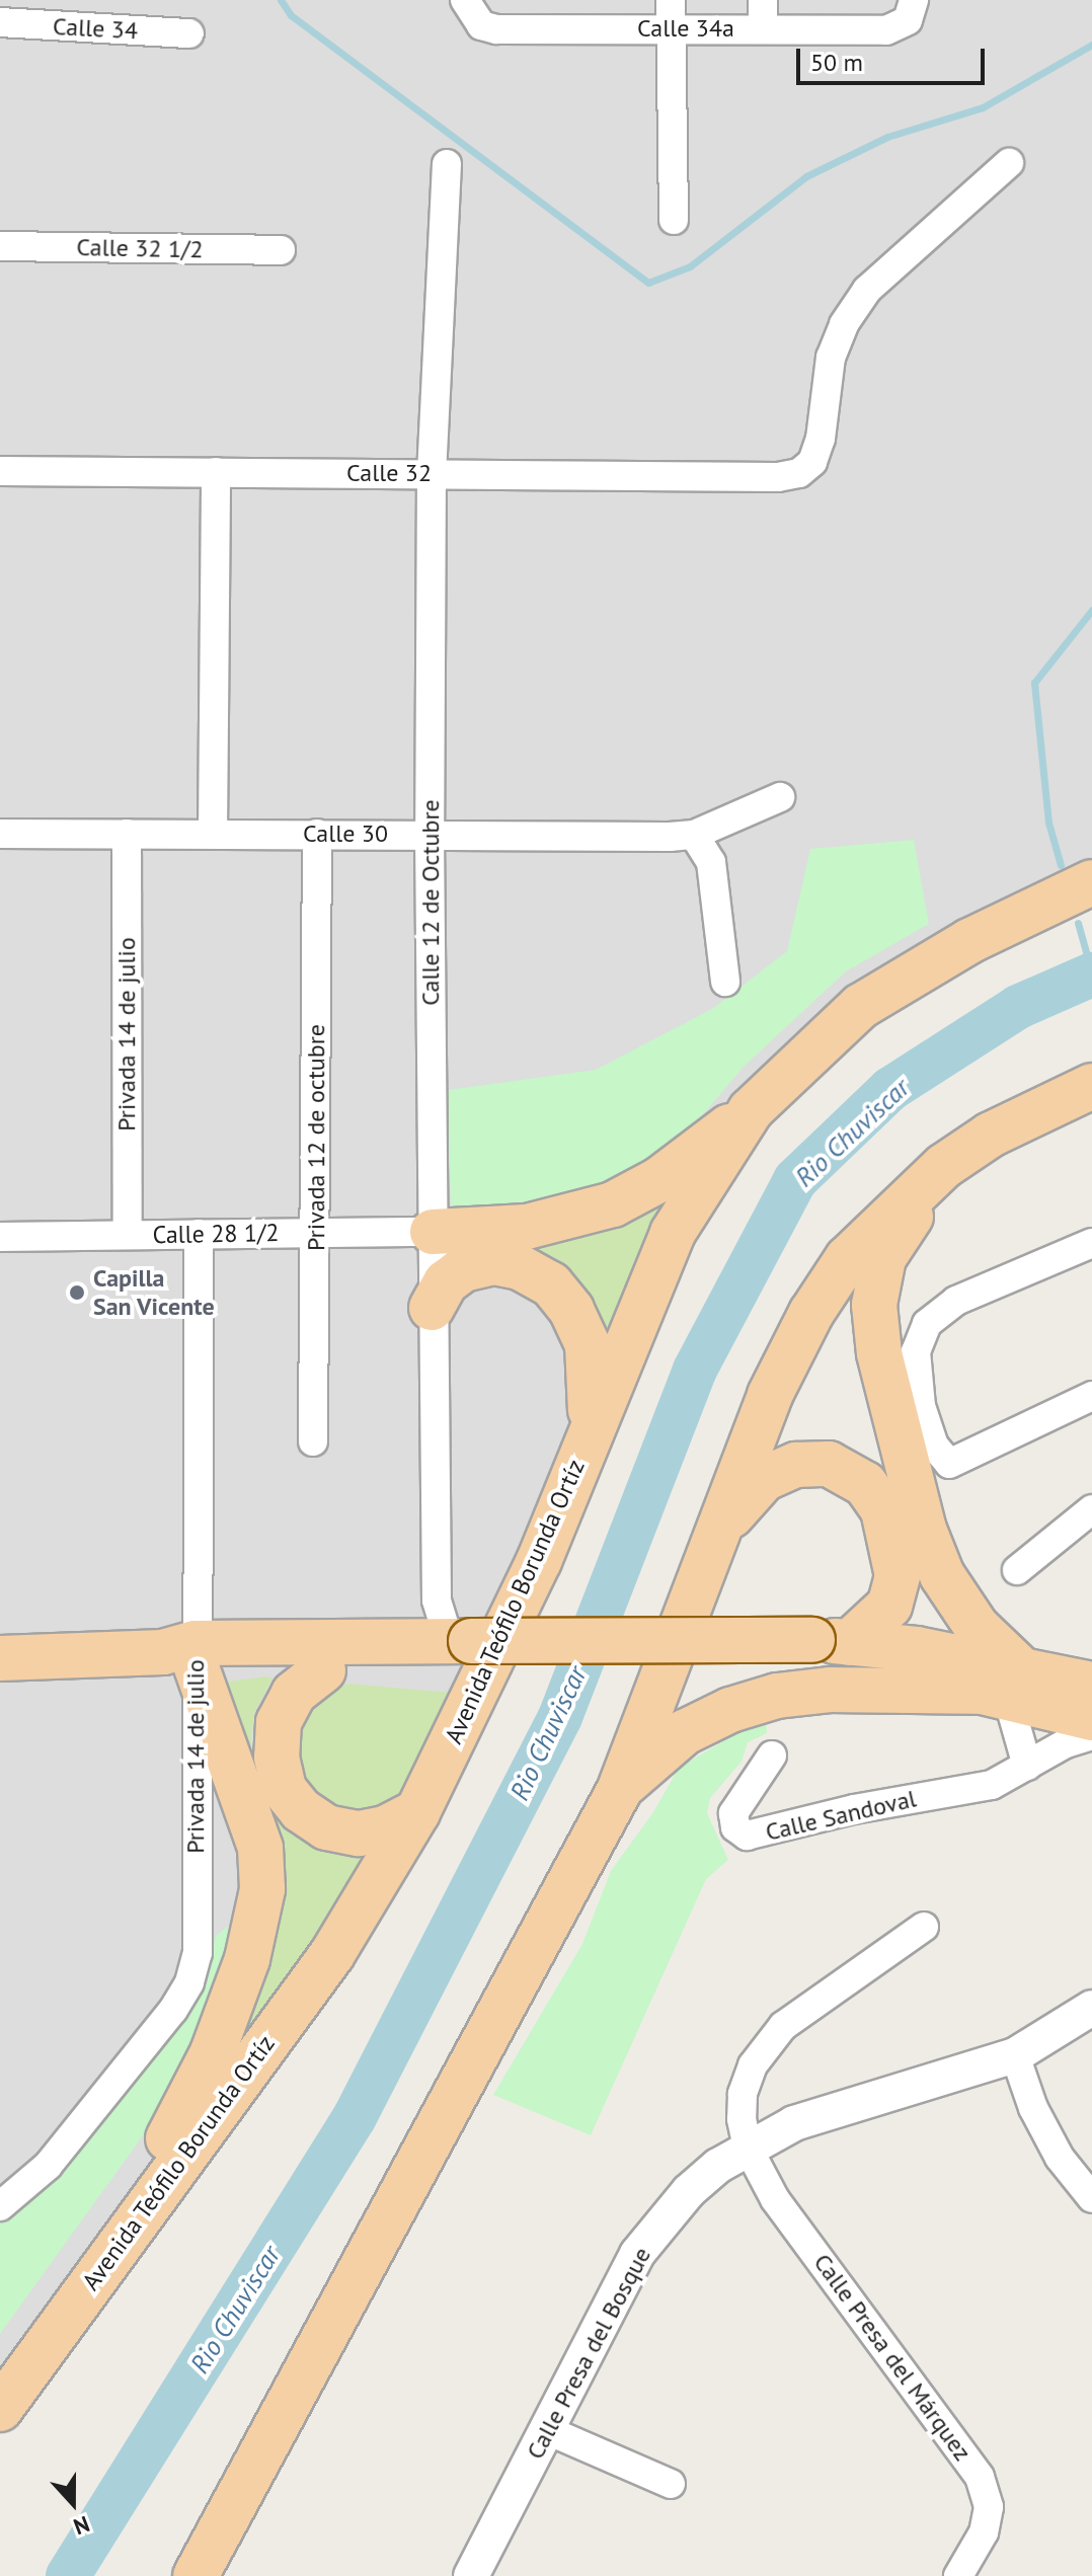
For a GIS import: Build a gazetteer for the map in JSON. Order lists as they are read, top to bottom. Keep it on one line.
{"streets":{"main road":["Avenida Teófilo Borunda Ortíz"],"street":["Calle 34","Calle 34a","Calle 32 1/2","Calle 32","Calle 30","Calle 12 de Octubre","Privada 14 de julio","Privada 12 de octubre","Calle 28 1/2","Calle Sandoval","Calle Presa del Bosque","Calle Presa del Márquez"]},"crossings":[["Calle 32","Calle 12 de Octubre"],["Calle 30","Calle 12 de Octubre"],["Calle 30","Privada 14 de julio"],["Calle 30","Privada 12 de octubre"],["Calle 12 de Octubre","Calle 28 1/2"],["Privada 14 de julio","Calle 28 1/2"],["Privada 12 de octubre","Calle 28 1/2"],["Calle Presa del Bosque","Calle Presa del Márquez"]],"water":["Rio Chuviscar"],"places":["Capilla San Vicente"],"scale_bar":"50 m","north":"bottom"}
